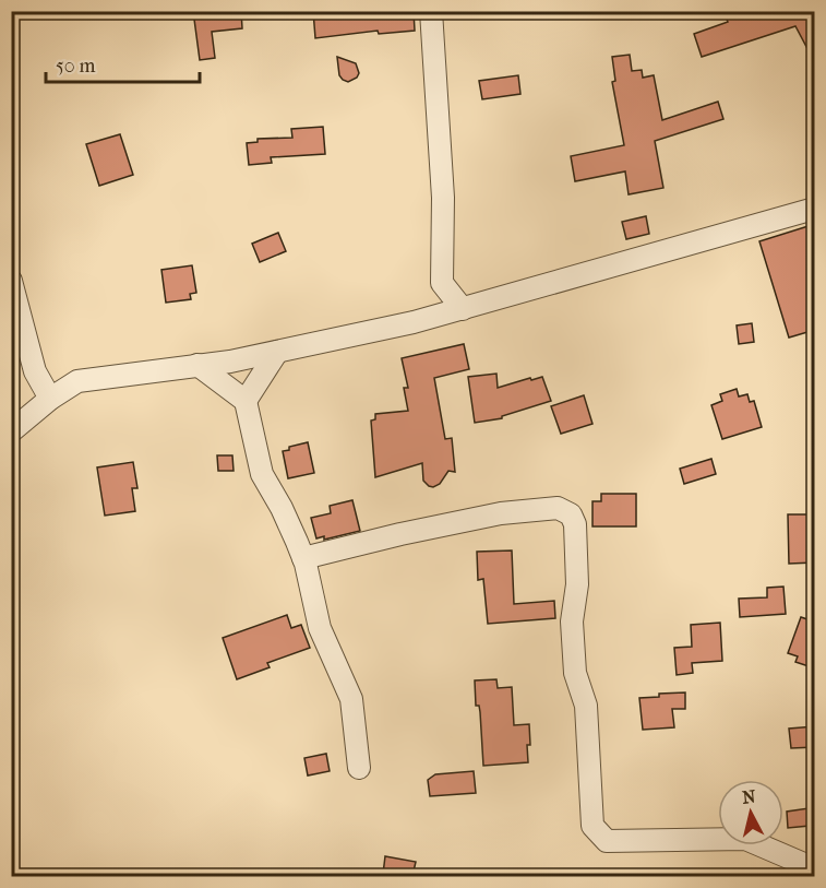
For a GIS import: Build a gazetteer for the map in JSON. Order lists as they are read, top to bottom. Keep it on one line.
{"scale_bar":"50 m","north":"top"}
